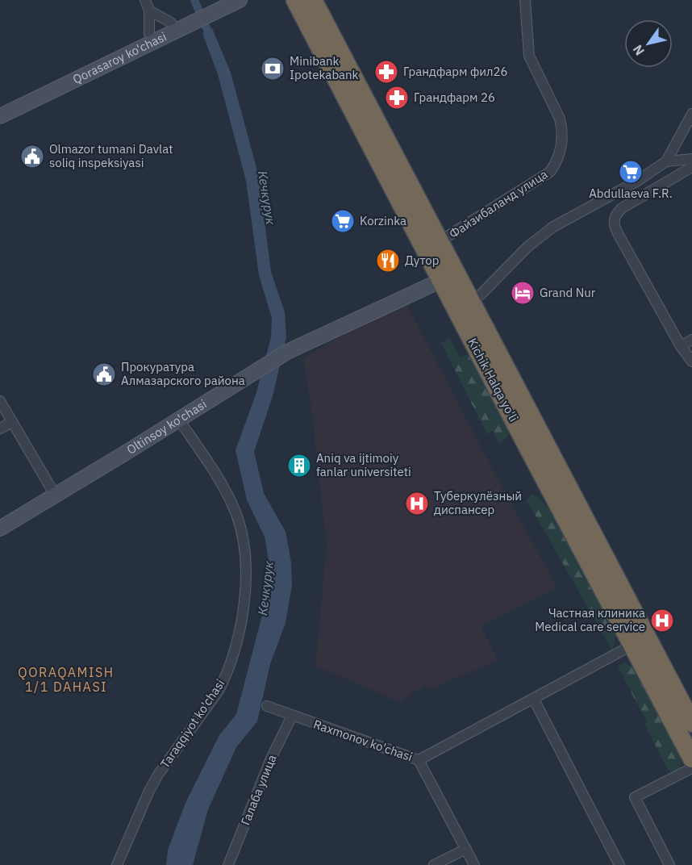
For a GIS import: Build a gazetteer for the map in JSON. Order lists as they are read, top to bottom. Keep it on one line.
{"streets":{"highway":["Kichik Halqa yo'li"],"street":["Qorasaroy ko'chasi","Файзибаланд улица","Oltinsoy ko'chasi","Taraqqiyot ko'chasi","Raxmonov ko'chasi","Галаба улица"]},"crossings":[["Файзибаланд улица","Kichik Halqa yo'li"],["Kichik Halqa yo'li","Oltinsoy ko'chasi"],["Kichik Halqa yo'li","Raxmonov ko'chasi"],["Oltinsoy ko'chasi","Taraqqiyot ko'chasi"],["Raxmonov ko'chasi","Галаба улица"]],"districts":["QORAQAMISH 1/1 DAHASI"],"water":["Кечкурук"],"places":{"bank":["Minibank Ipotekabank"],"pharmacy":["Грандфарм фил26","Грандфарм 26"],"public building":["Olmazor tumani Davlat soliq inspeksiyasi","Прокуратура Алмазарского района"],"supermarket":["Abdullaeva F.R.","Korzinka"],"restaurant":["Дутор"],"hotel":["Grand Nur"],"building":["Aniq va ijtimoiy fanlar universiteti"],"hospital":["Туберкулёзный диспансер","Частная клиника Medical care service"]},"north":"bottom left"}
